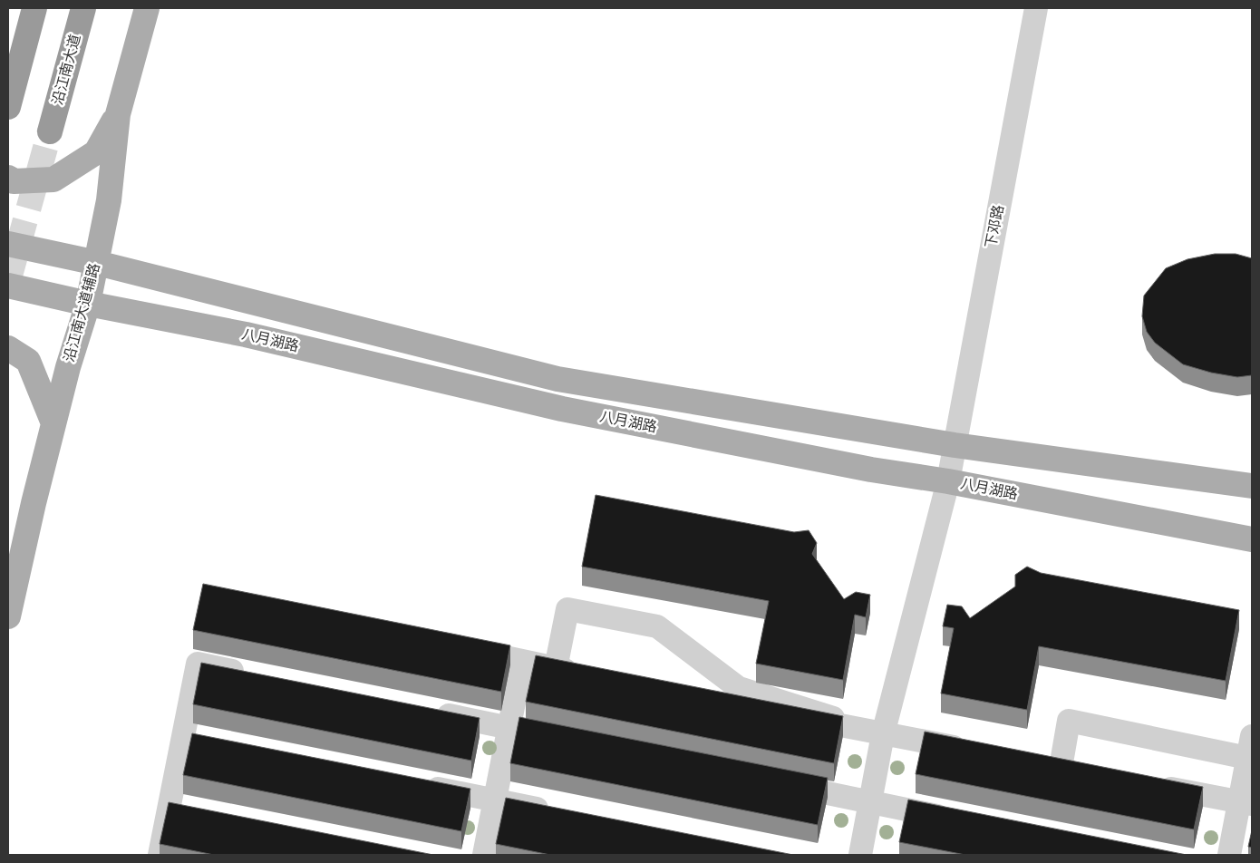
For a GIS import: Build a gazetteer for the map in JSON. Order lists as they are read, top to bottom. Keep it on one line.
{"streets":{"highway":["沿江南大道"],"main road":["沿江南大道辅路","八月湖路"],"street":["下邓路"]},"crossings":[["下邓路","八月湖路"],["沿江南大道辅路","八月湖路"]]}
